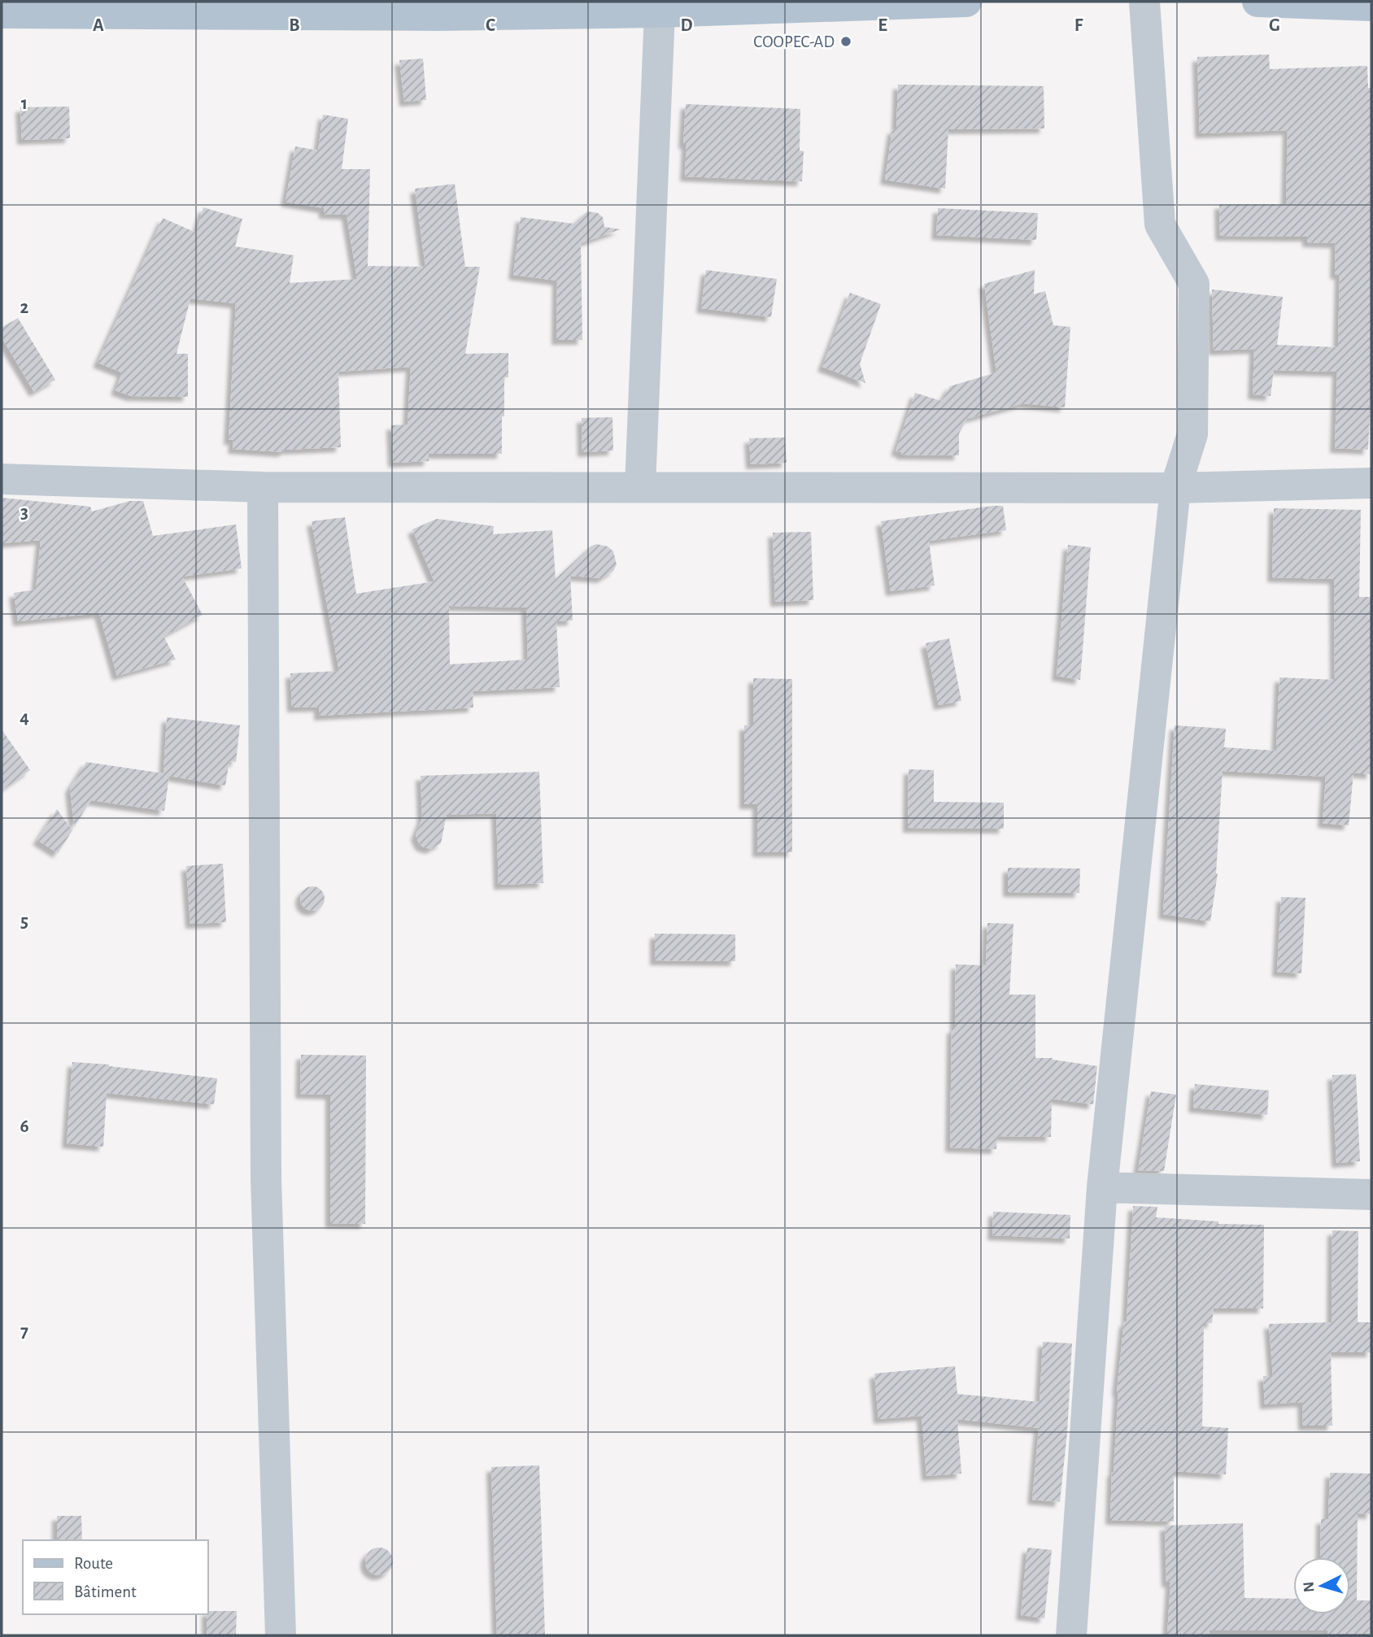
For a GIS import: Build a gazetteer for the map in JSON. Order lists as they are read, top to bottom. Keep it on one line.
{"places":["COOPEC-AD"],"legend":["Route","Bâtiment"],"north":"left","grid":{"columns":["A","B","C","D","E","F","G"],"rows":["1","2","3","4","5","6","7"]}}
